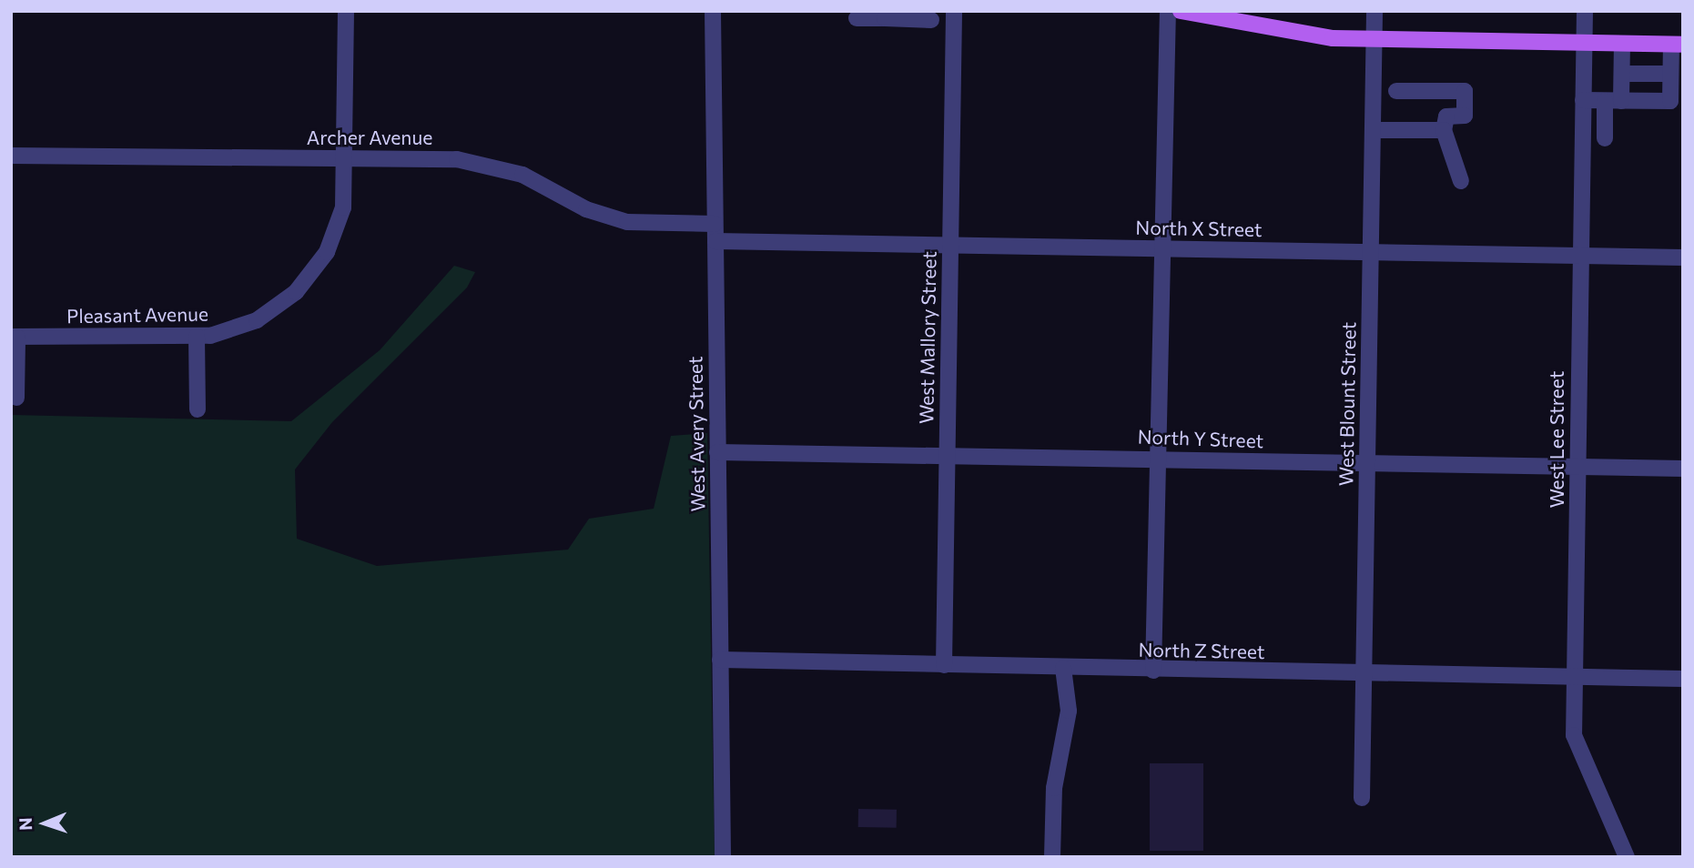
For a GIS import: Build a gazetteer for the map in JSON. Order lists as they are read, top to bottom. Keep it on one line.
{"streets":{"street":["Archer Avenue","North X Street","Pleasant Avenue","West Mallory Street","West Blount Street","West Avery Street","North Y Street","West Lee Street","North Z Street"]},"crossings":[["Archer Avenue","Pleasant Avenue"],["Archer Avenue","West Avery Street"],["North X Street","West Mallory Street"],["North X Street","West Blount Street"],["North X Street","West Avery Street"],["North X Street","West Lee Street"],["West Mallory Street","North Y Street"],["West Mallory Street","North Z Street"],["West Blount Street","North Y Street"],["West Blount Street","North Z Street"],["West Avery Street","North Y Street"],["West Avery Street","North Z Street"],["North Y Street","West Lee Street"],["West Lee Street","North Z Street"]],"north":"left"}
